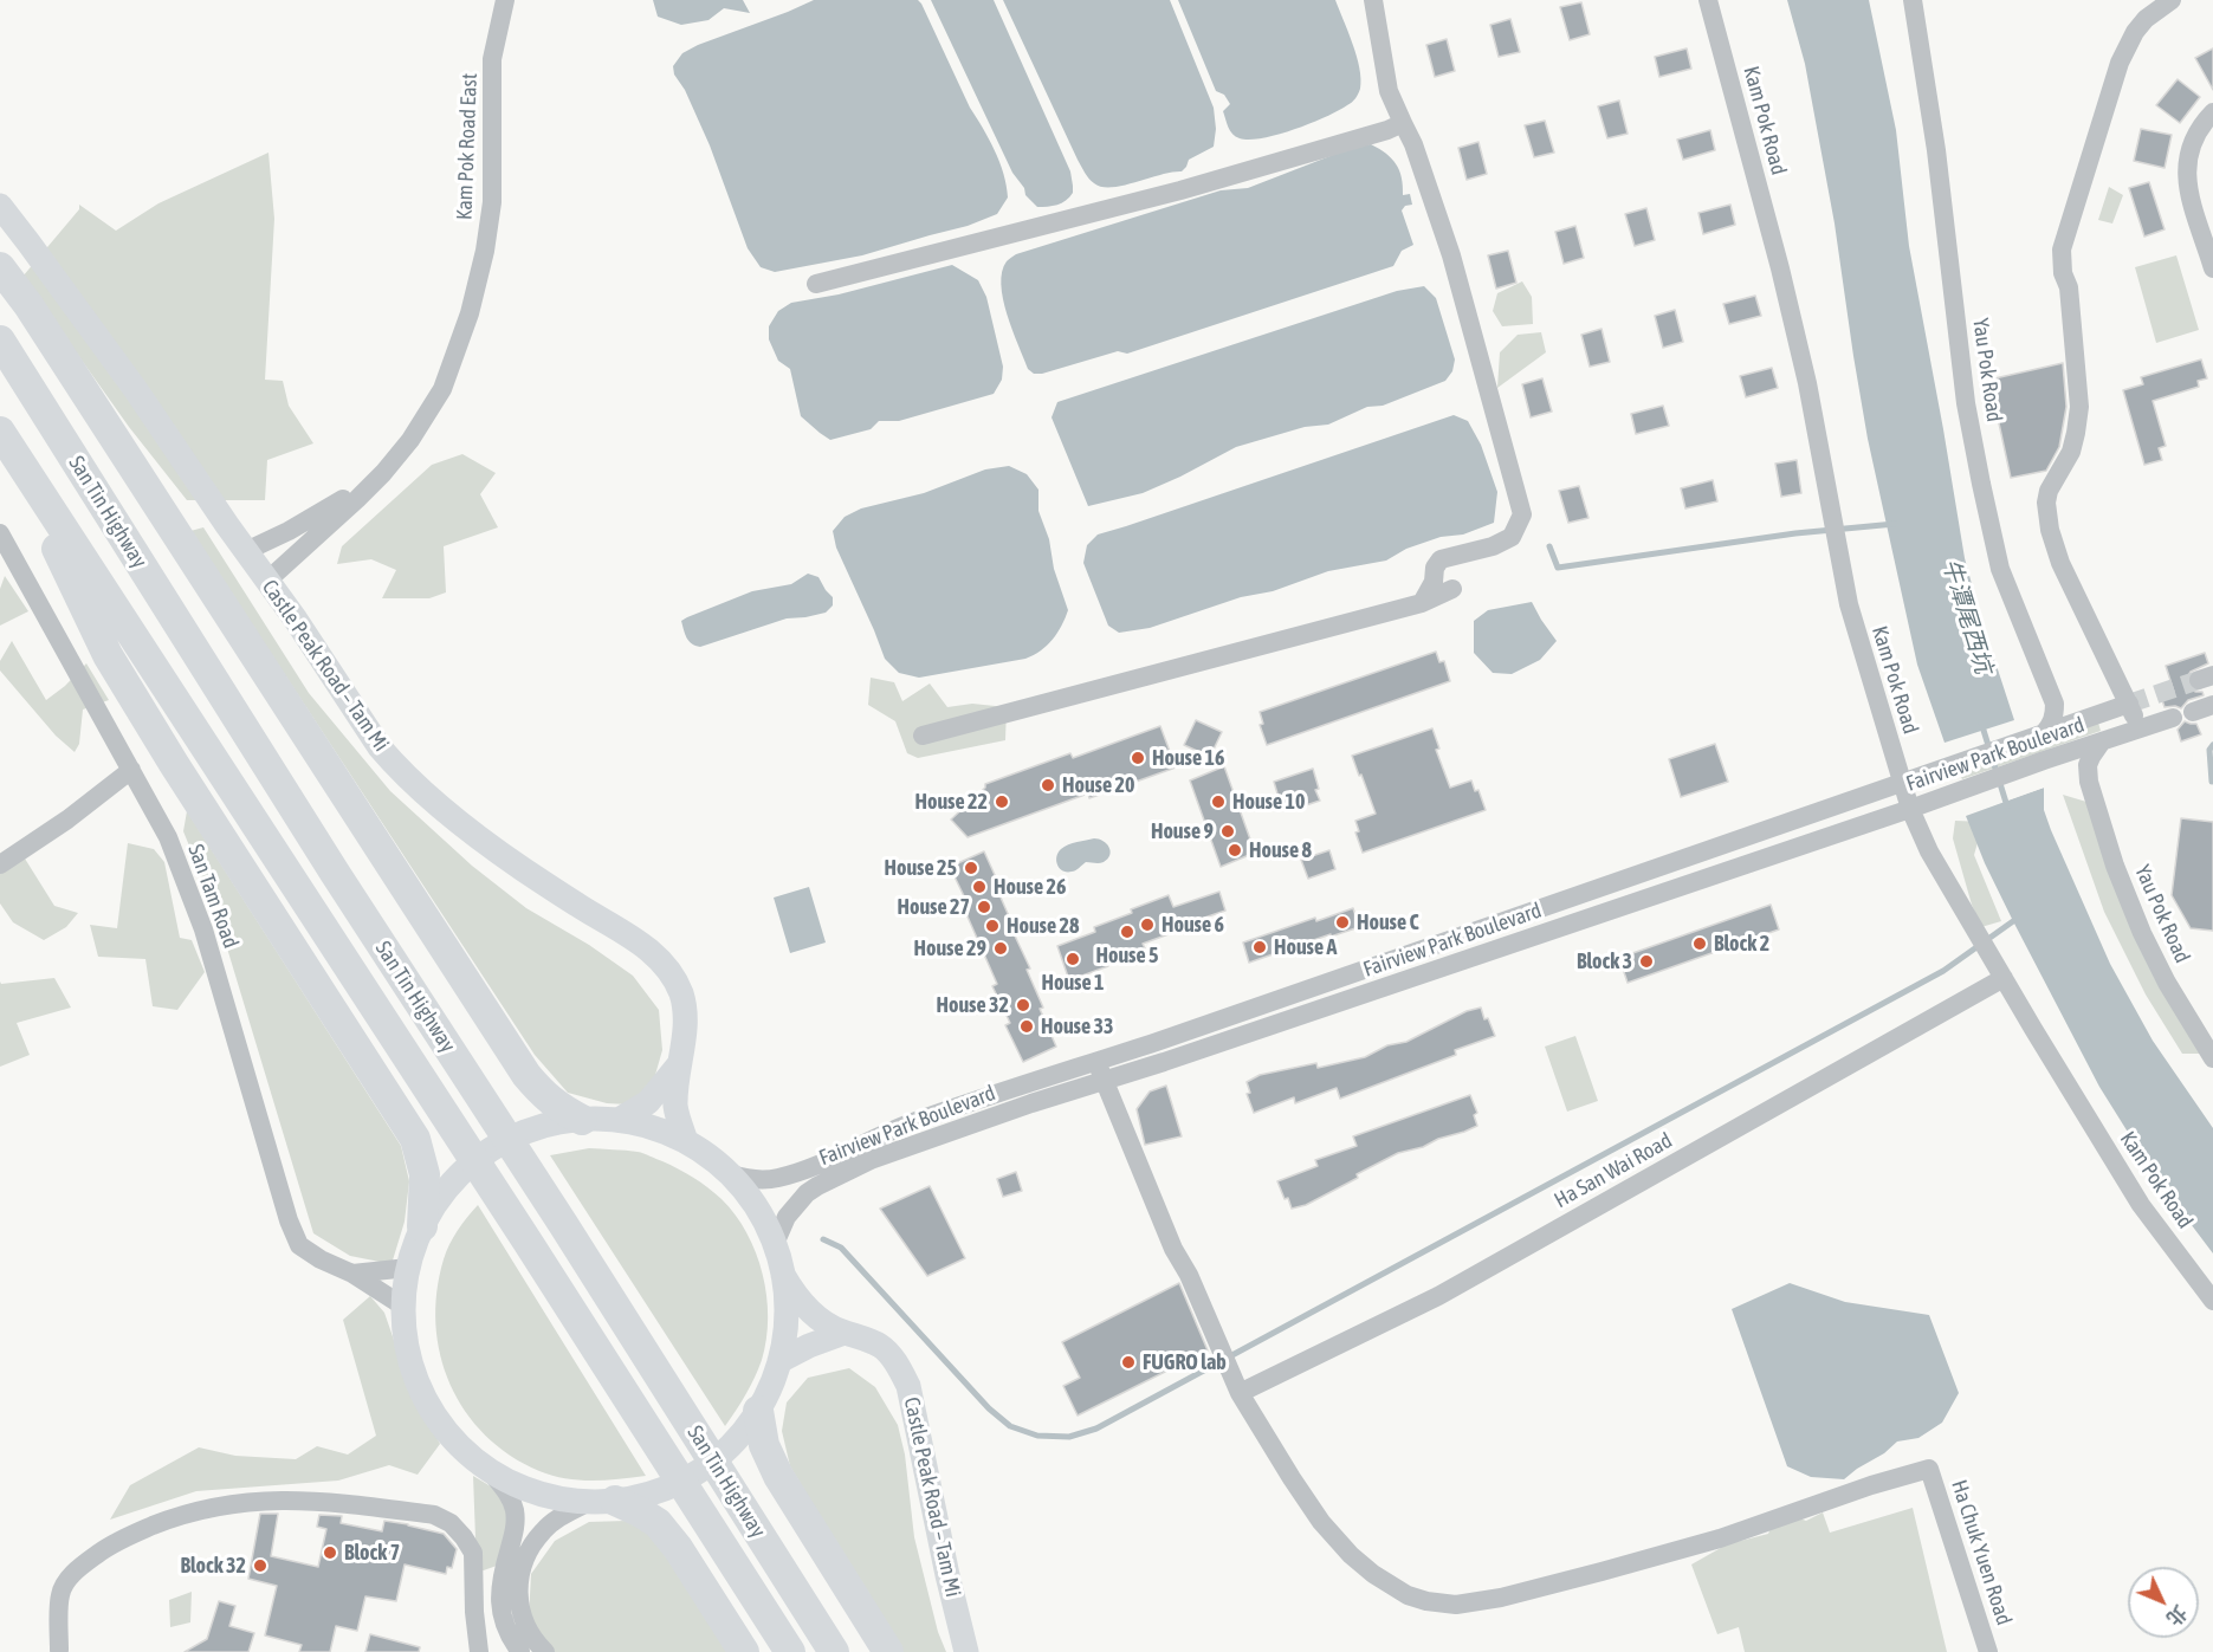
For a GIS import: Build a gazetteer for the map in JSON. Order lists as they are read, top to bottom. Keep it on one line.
{"streets":{"highway":["San Tin Highway"],"main road":["Castle Peak Road – Tam Mi"],"street":["Kam Pok Road","Kam Pok Road East","Yau Pok Road","Fairview Park Boulevard","San Tam Road","Ha San Wai Road","Ha Chuk Yuen Road"]},"crossings":[["Kam Pok Road","Fairview Park Boulevard"],["Kam Pok Road","Ha San Wai Road"],["Kam Pok Road East","Castle Peak Road – Tam Mi"],["Yau Pok Road","Fairview Park Boulevard"],["Ha San Wai Road","Ha Chuk Yuen Road"]],"water":["牛潭尾西坑"],"places":["House 16","House 20","House 22","House 10","House 9","House 8","House 25","House 26","House 27","House C","House 6","House 28","House 5","Block 2","House A","House 29","House 1","Block 3","House 32","House 33","FUGRO lab","Block 7","Block 32"],"north":"bottom right"}
